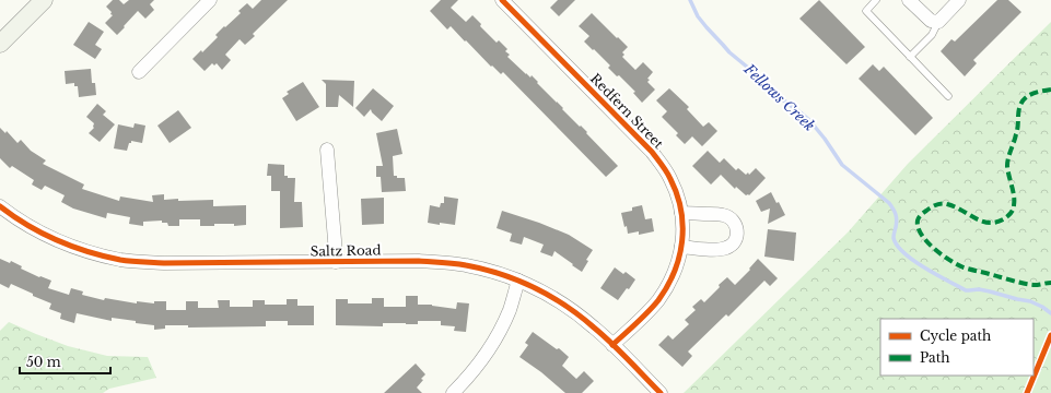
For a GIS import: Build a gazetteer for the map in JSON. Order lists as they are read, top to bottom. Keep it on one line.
{"streets":{"street":["Redfern Street","Saltz Road"]},"crossings":[["Redfern Street","Saltz Road"]],"water":["Fellows Creek"],"legend":["Cycle path","Path"],"scale_bar":"50 m"}
